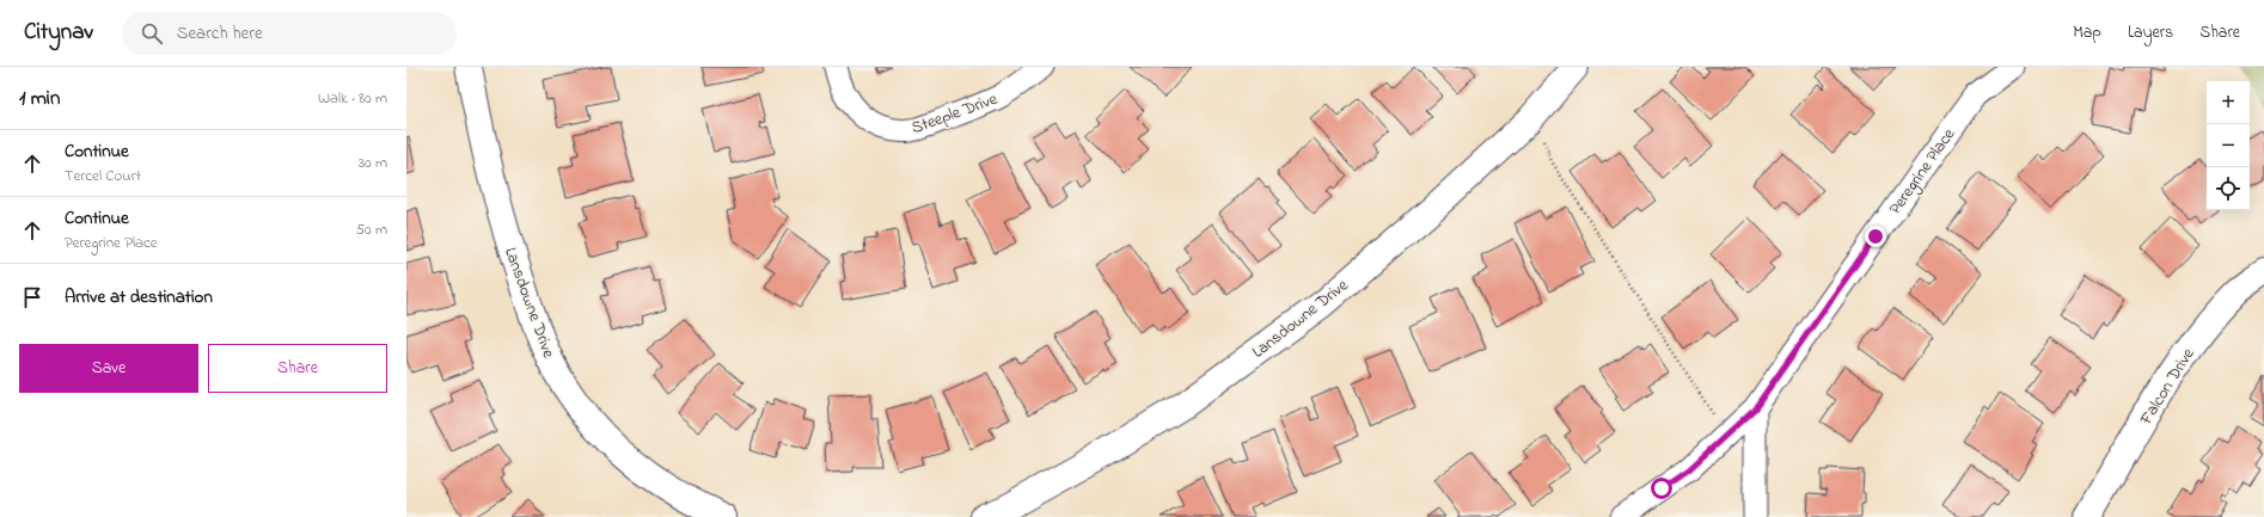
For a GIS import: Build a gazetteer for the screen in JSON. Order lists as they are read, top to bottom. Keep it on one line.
{"streets":{"street":["Steeple Drive","Peregrine Place","Lansdowne Drive","Falcon Drive"]},"page":{"header":"Citynav","search":"Search here","nav":["Map","Layers","Share"],"heading":["1 min","Walk · 80 m"],"map_buttons":["+","−"],"list":[["Continue","Tercel Court","30 m"],["Continue","Peregrine Place","50 m"],"Arrive at destination"],"buttons":["Save","Share"]}}
